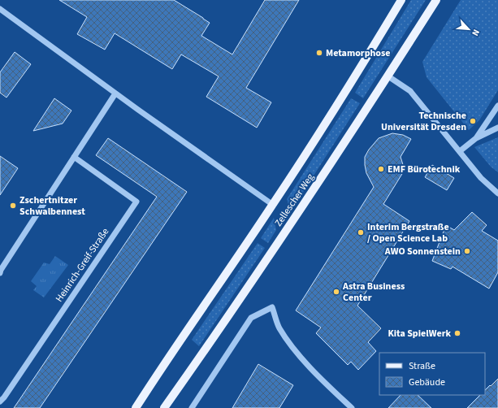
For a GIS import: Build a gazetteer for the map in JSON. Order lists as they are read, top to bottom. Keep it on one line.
{"streets":{"main road":["Zellescher Weg"],"street":["Heinrich-Greif-Straße"]},"places":["Metamorphose","Technische Universität Dresden","EMF Bürotechnik","Zschertnitzer Schwalbennest","Interim Bergstraße / Open Science Lab","AWO Sonnenstein","Astra Business Center","Kita SpielWerk"],"legend":["Straße","Gebäude"],"north":"bottom right"}
